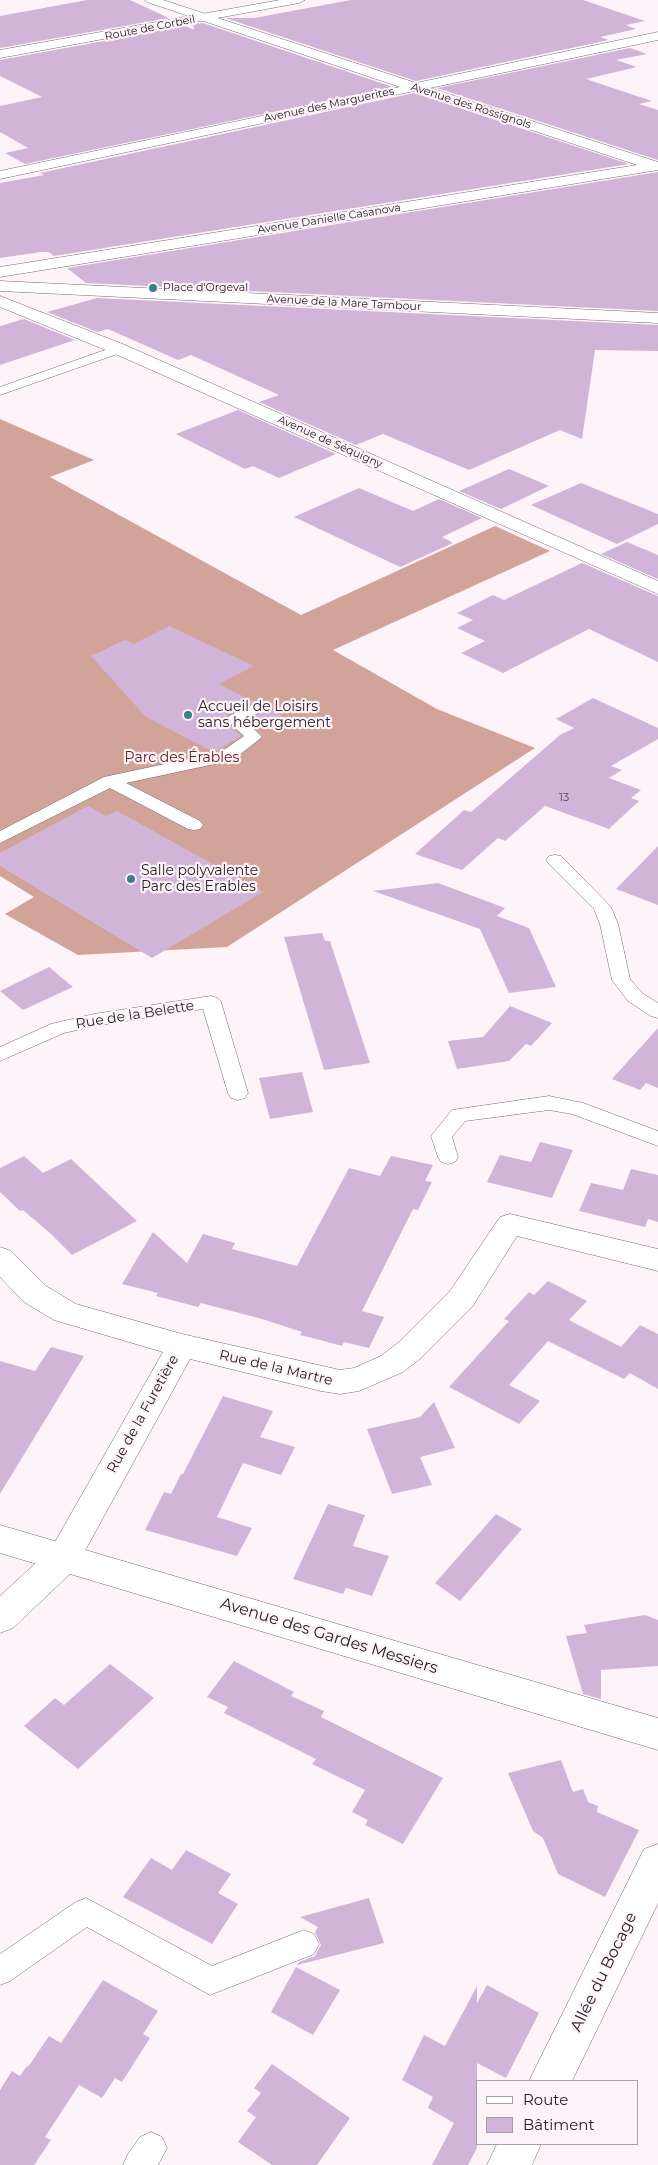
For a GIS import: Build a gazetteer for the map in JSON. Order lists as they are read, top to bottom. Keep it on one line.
{"streets":{"street":["Route de Corbeil","Avenue des Marguerites","Avenue des Rossignols","Avenue Danielle Casanova","Avenue de la Mare Tambour","Avenue de Séquigny","Rue de la Martre","Rue de la Furetière","Avenue des Gardes Messiers","Allée du Bocage"],"lane":["Rue de la Belette"]},"crossings":[["Route de Corbeil","Avenue des Rossignols"],["Avenue des Marguerites","Avenue des Rossignols"],["Avenue des Rossignols","Avenue Danielle Casanova"],["Rue de la Martre","Rue de la Furetière"],["Rue de la Furetière","Avenue des Gardes Messiers"]],"parks":["Parc des Érables"],"places":["Place d'Orgeval","Accueil de Loisirs sans hébergement","Salle polyvalente Parc des Erables"],"house_numbers":["13"],"legend":["Route","Bâtiment"]}
